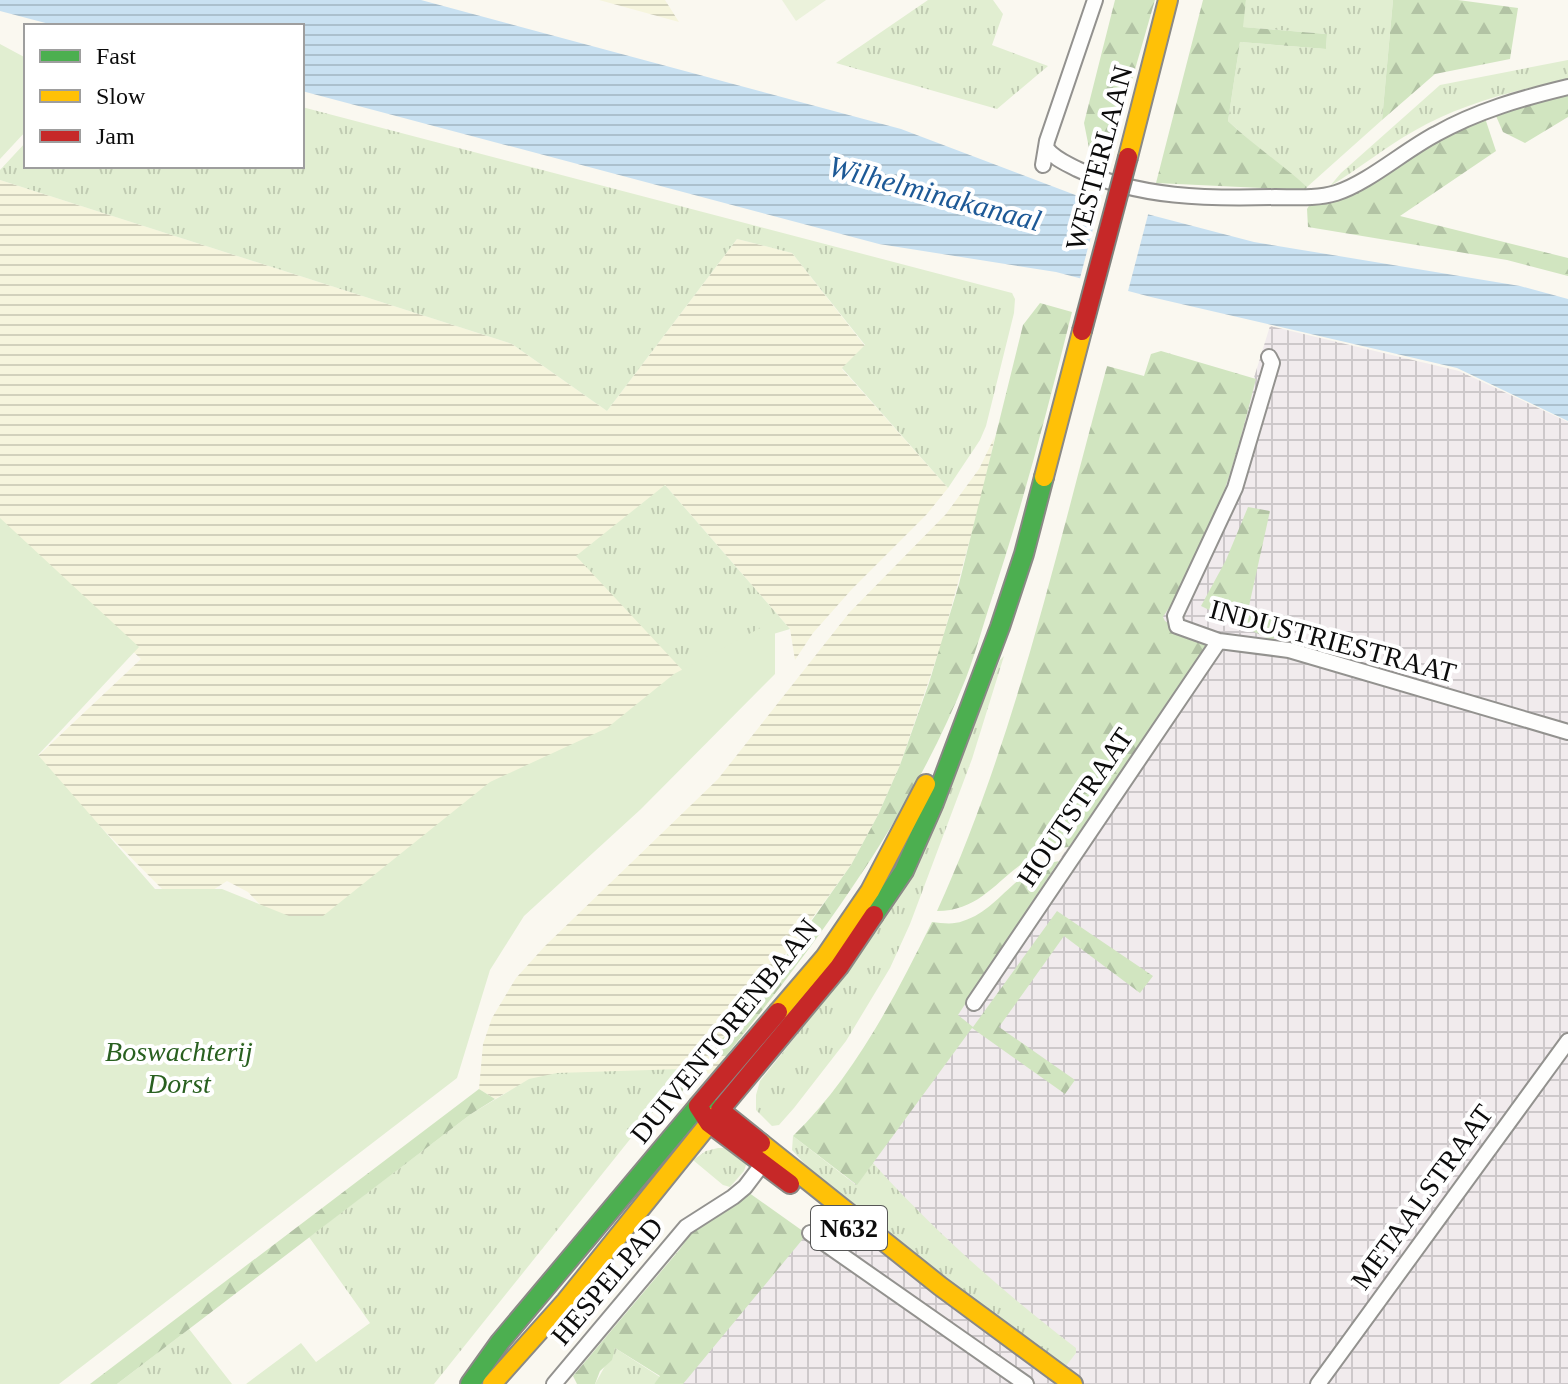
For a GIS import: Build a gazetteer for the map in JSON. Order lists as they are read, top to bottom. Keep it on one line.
{"streets":{"main road":["WESTERLAAN","DUIVENTORENBAAN","N632"],"street":["INDUSTRIESTRAAT","HOUTSTRAAT","METAALSTRAAT","HESPELPAD"]},"crossings":[["WESTERLAAN","DUIVENTORENBAAN"],["INDUSTRIESTRAAT","HOUTSTRAAT"],["DUIVENTORENBAAN","N632"],["N632","HESPELPAD"]],"water":["Wilhelminakanaal"],"parks":["Boswachterij Dorst"],"legend":["Fast","Slow","Jam"]}
